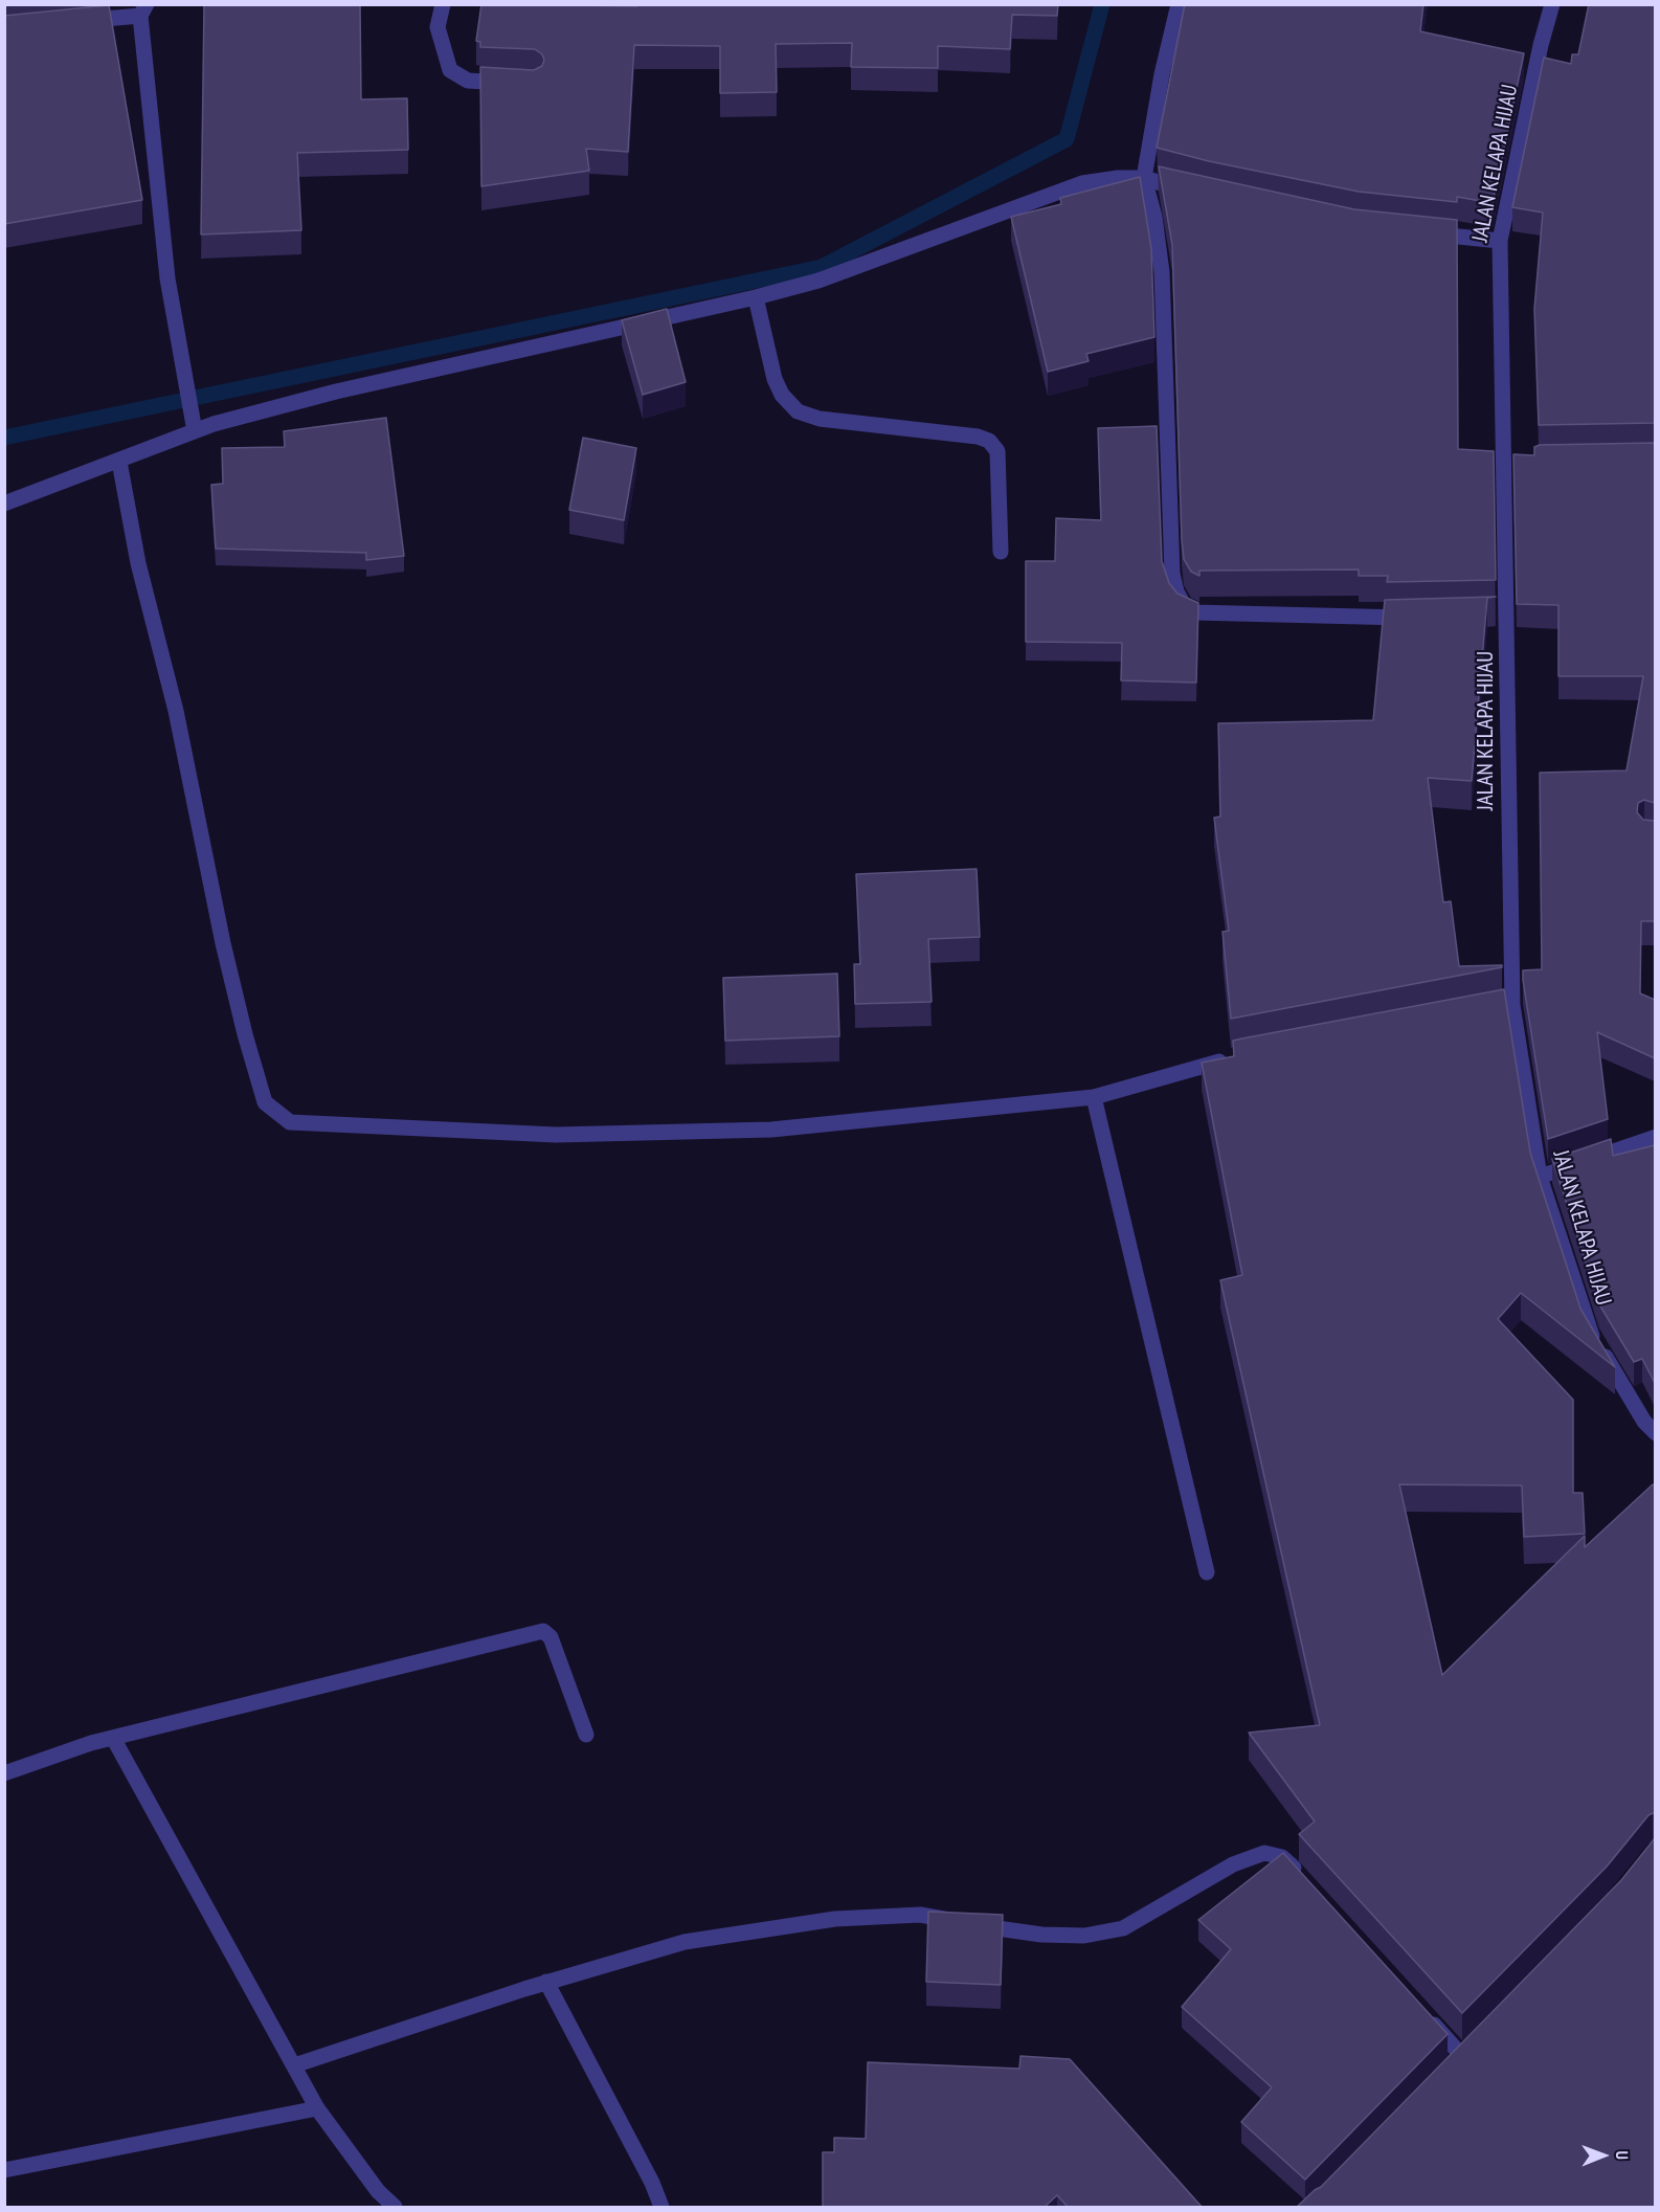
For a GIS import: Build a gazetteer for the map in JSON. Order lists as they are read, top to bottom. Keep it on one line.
{"streets":{"street":["JALAN KELAPA HIJAU"]},"north":"right"}
